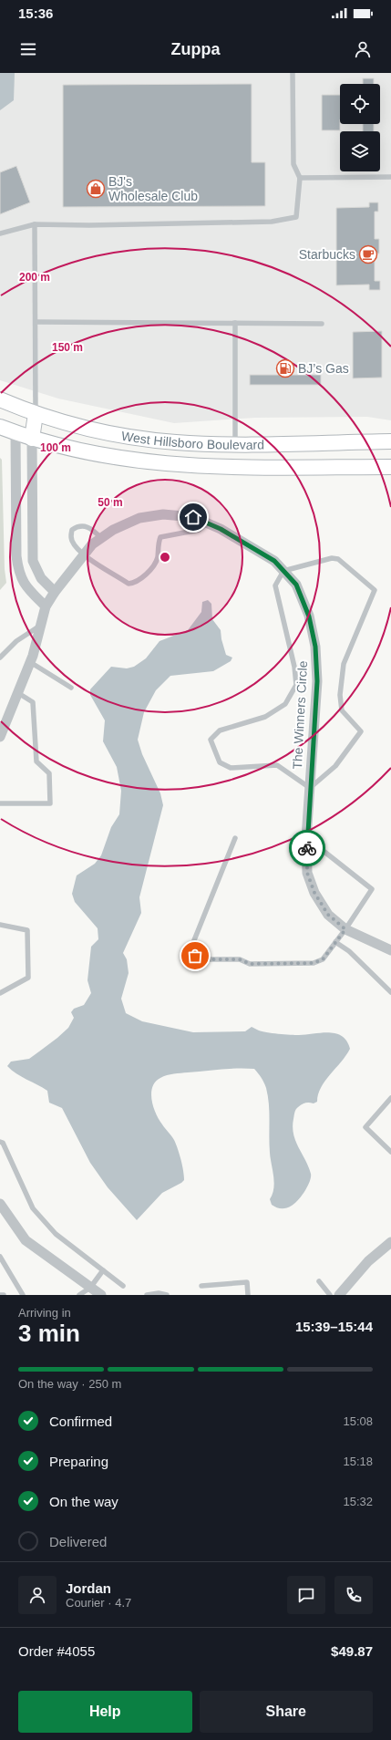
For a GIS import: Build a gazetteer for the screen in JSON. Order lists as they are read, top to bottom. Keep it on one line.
{"streets":{"street":["West Hillsboro Boulevard","The Winners Circle"]},"places":{"shop":["BJ's Wholesale Club"],"cafe":["Starbucks"],"fuel station":["BJ’s Gas"]},"page":{"status":"15:36","header":"Zuppa","heading":["3 min","Arriving in","15:39–15:44"],"panel":["Jordan","Courier · 4.7","Order #4055","$49.87"],"bar":"On the way · 250 m","list":[["Confirmed","15:08"],["Preparing","15:18"],["On the way","15:32"],"Delivered"],"buttons":["Help","Share"]},"rings":["200 m","150 m","100 m","50 m"]}
